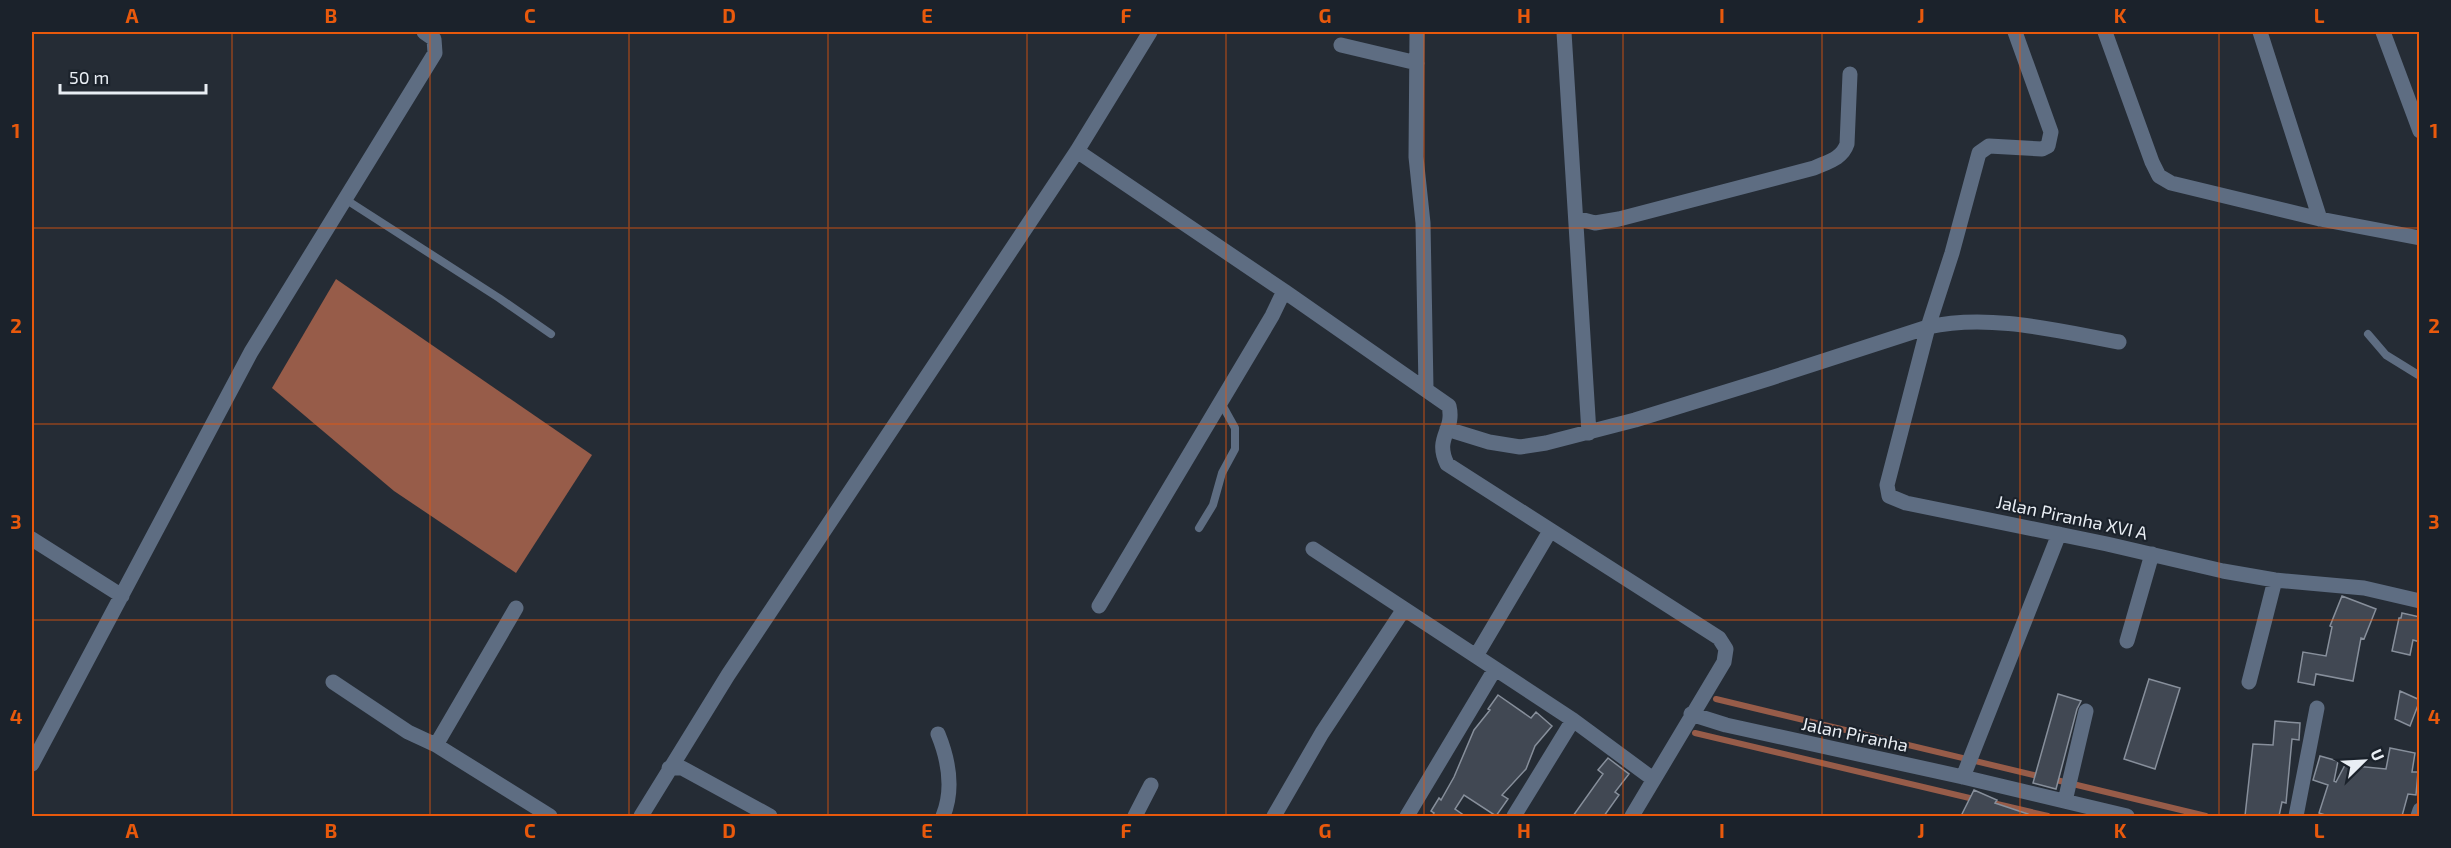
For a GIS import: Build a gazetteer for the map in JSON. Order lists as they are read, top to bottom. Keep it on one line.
{"streets":{"street":["Jalan Piranha XVI A","Jalan Piranha"]},"scale_bar":"50 m","north":"top right","grid":{"columns":["A","B","C","D","E","F","G","H","I","J","K","L"],"rows":["1","2","3","4"]}}
